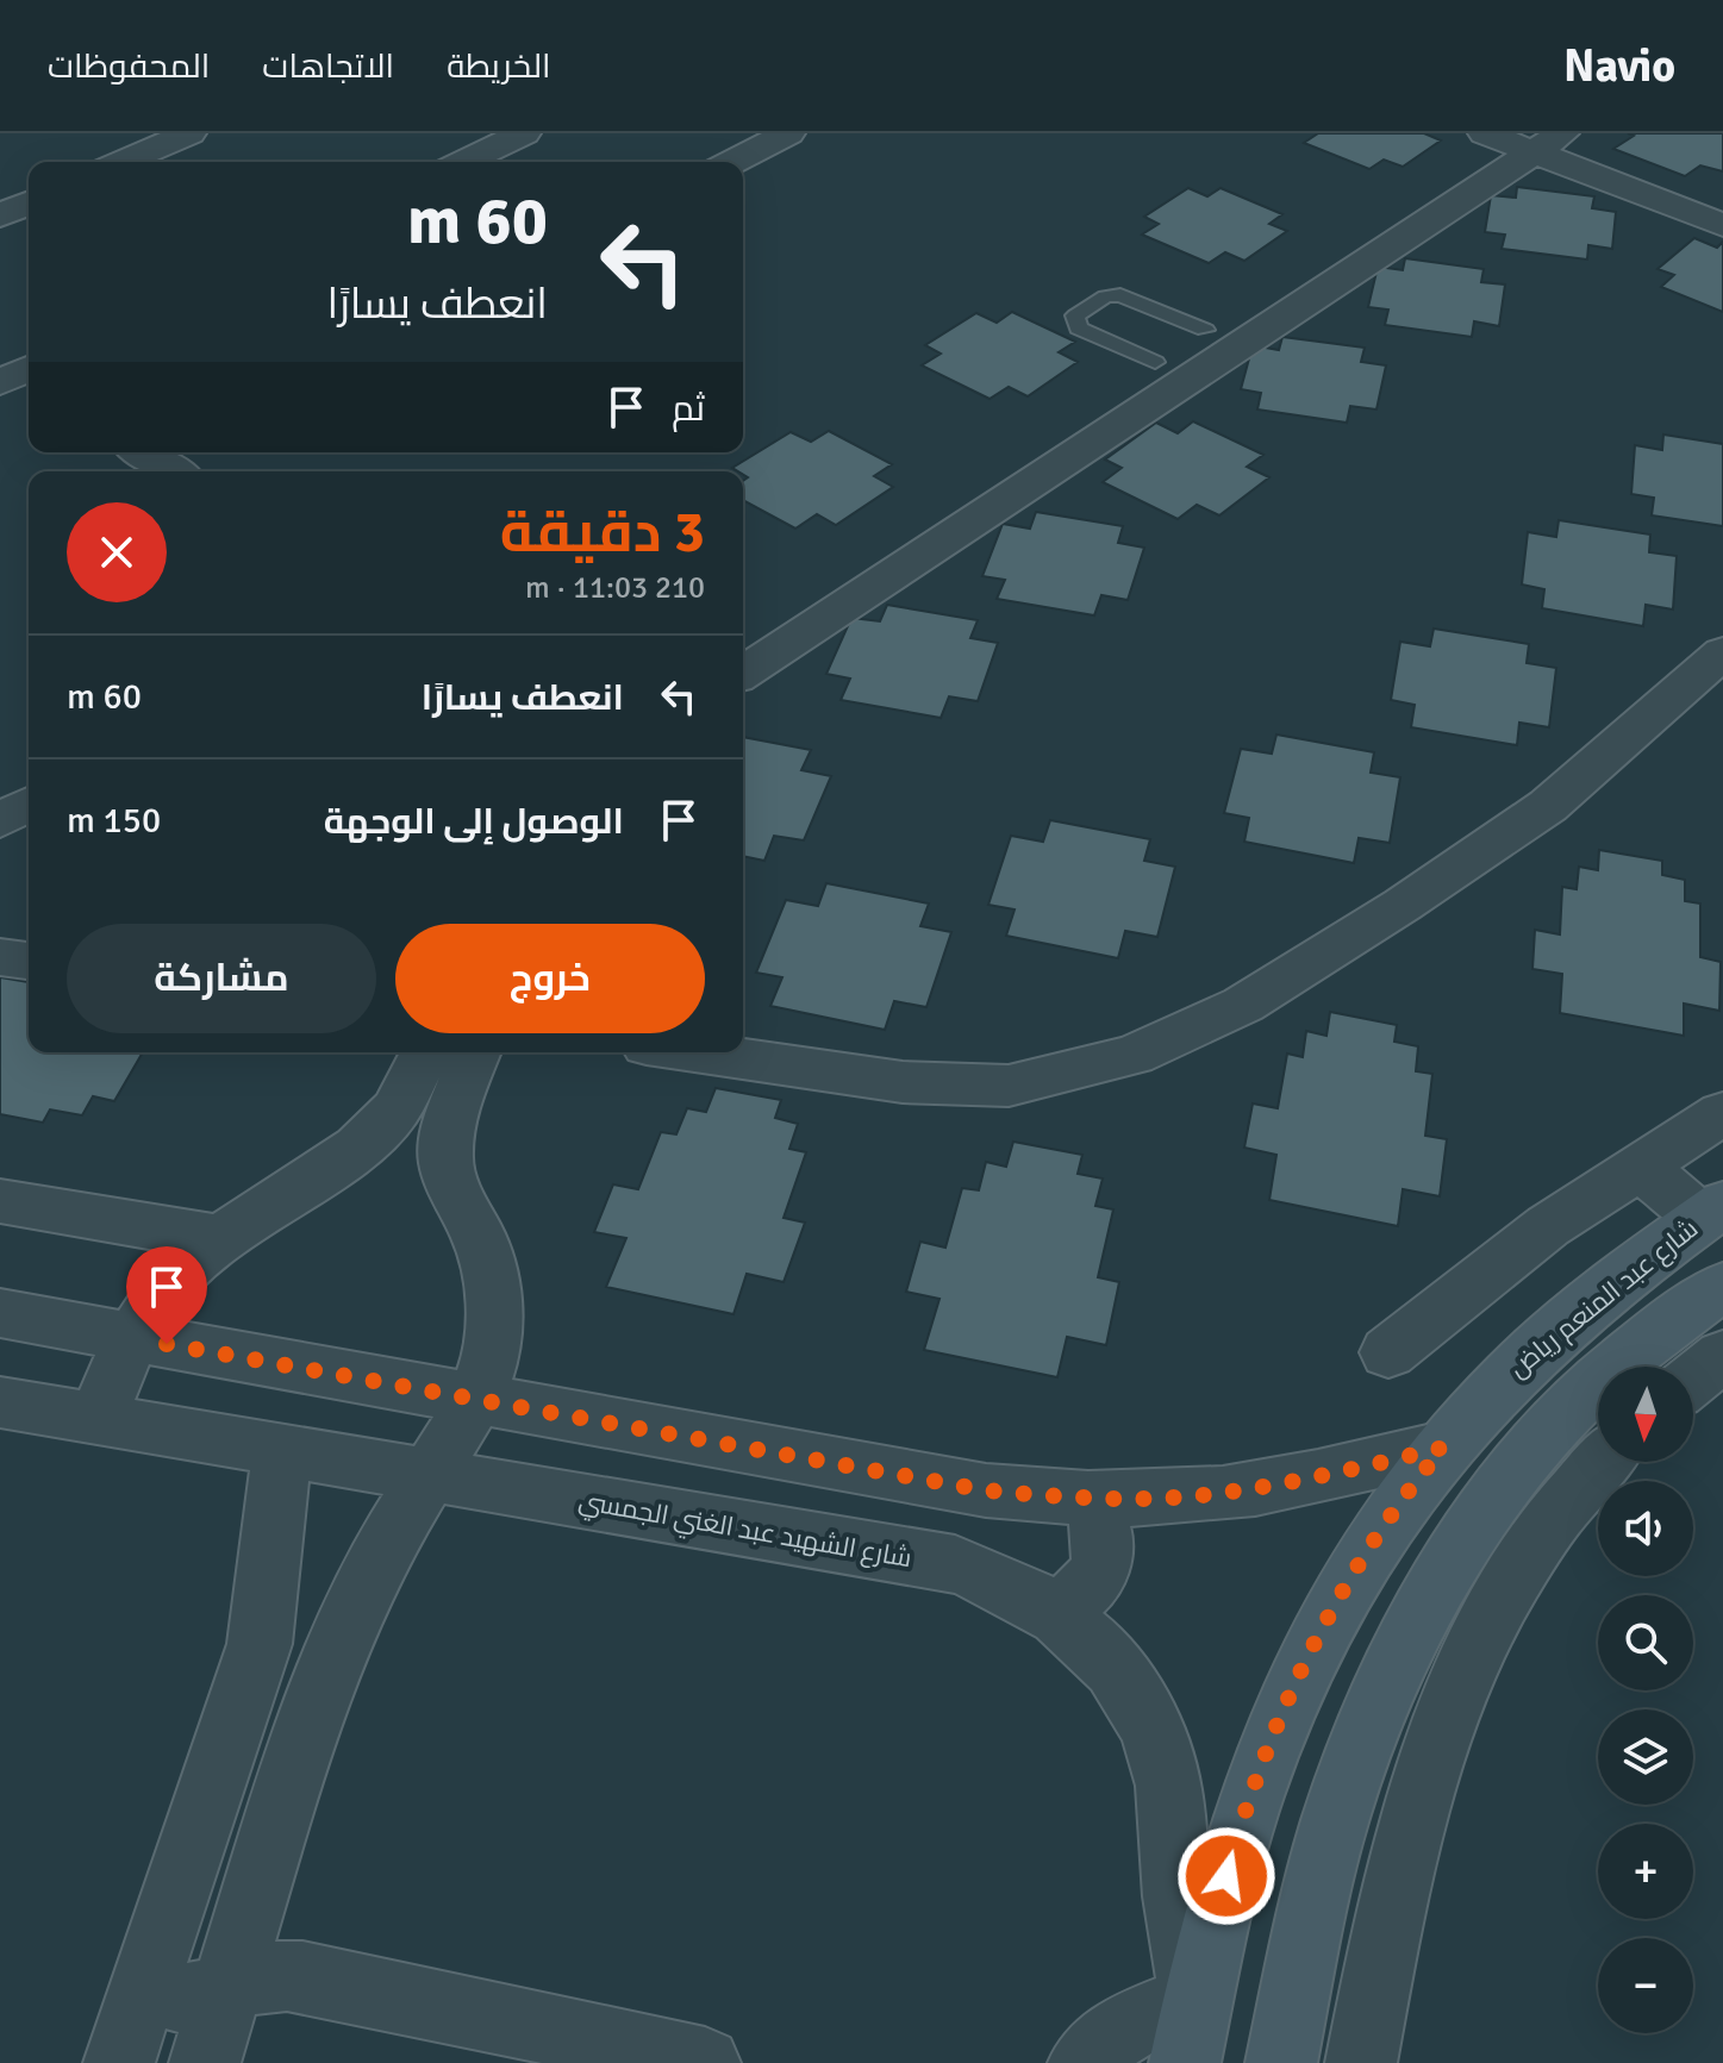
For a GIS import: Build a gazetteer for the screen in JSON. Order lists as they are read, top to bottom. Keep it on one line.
{"streets":{"street":["شارع عبد المنعم رياض","شارع الشهيد عبد الغني الجمسي"]},"crossings":[["شارع عبد المنعم رياض","شارع الشهيد عبد الغني الجمسي"]],"north":"bottom","page":{"header":"Navio","nav":["الخريطة","الاتجاهات","المحفوظات"],"turn":["60 m","انعطف يسارًا"],"then":"ثم","heading":["3 دقيقة","210 m · 11:03"],"list":[{"name":"انعطف يسارًا","value":"60 m"},{"name":"الوصول إلى الوجهة","value":"150 m"}],"buttons":["خروج","مشاركة"],"map_buttons":["+","−"]}}
